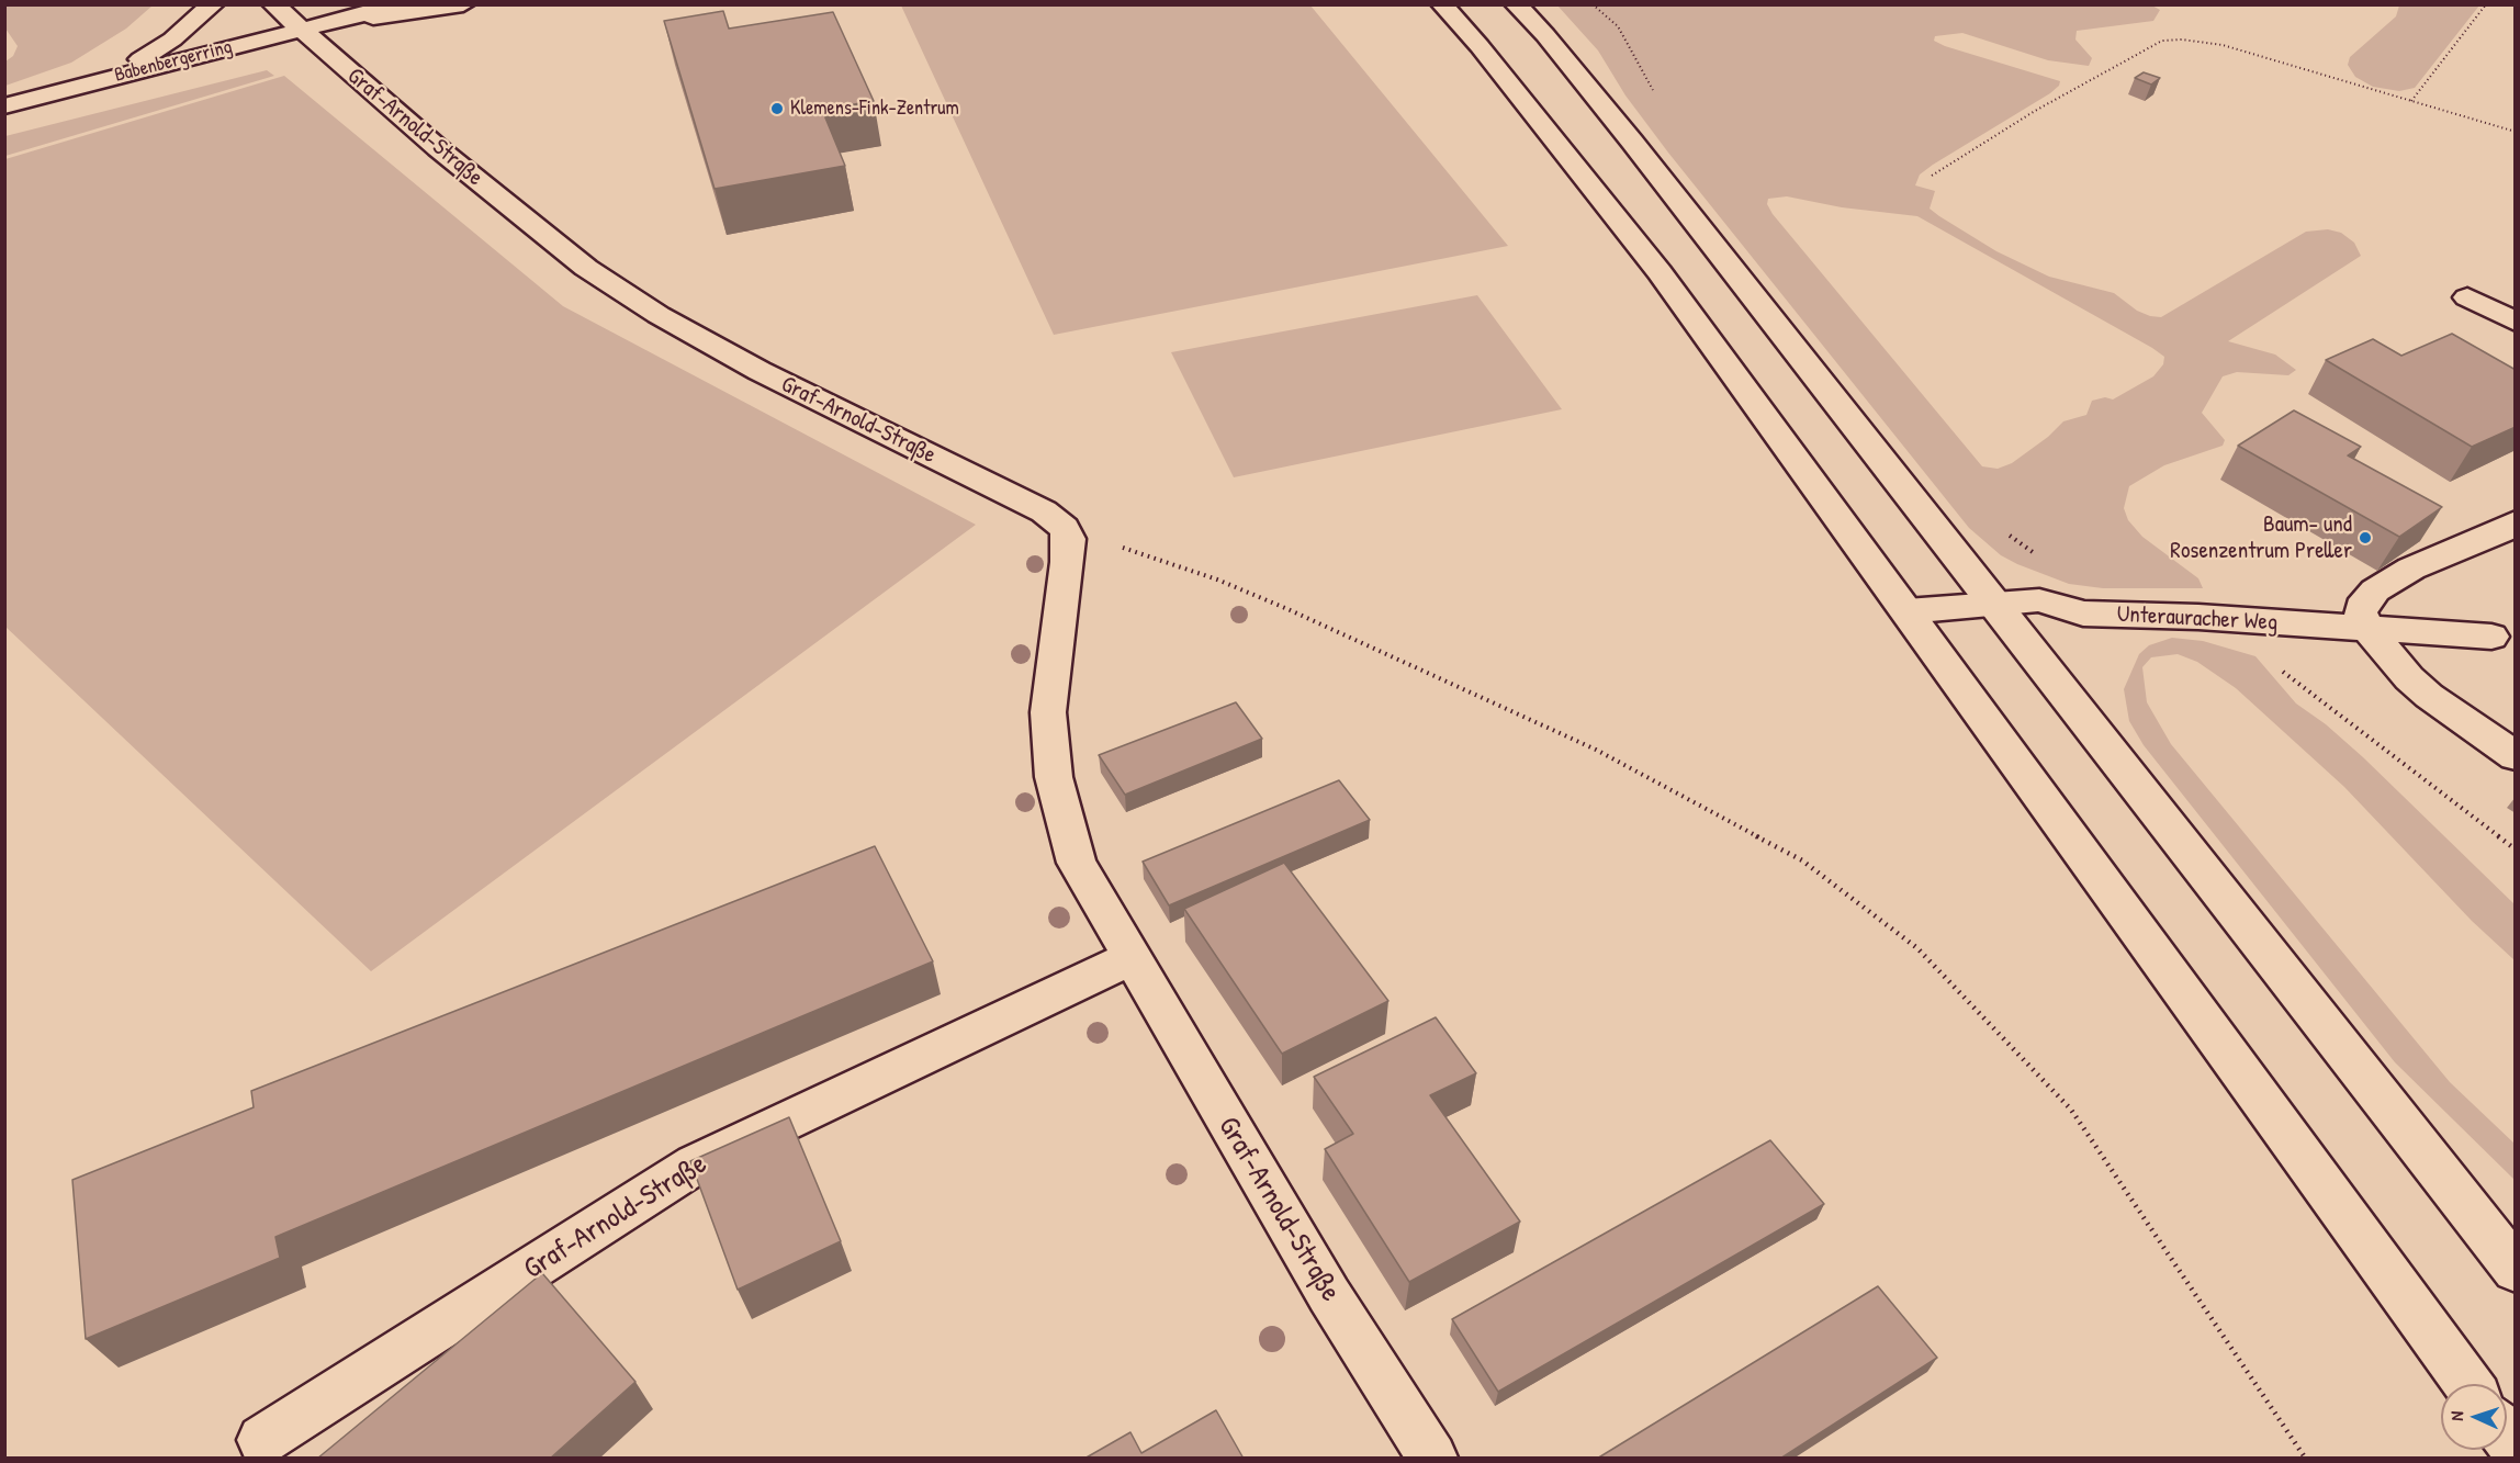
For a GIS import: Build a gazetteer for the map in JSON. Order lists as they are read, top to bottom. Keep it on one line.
{"streets":{"street":["Babenbergerring","Graf-Arnold-Straße","Unterauracher Weg"]},"crossings":[["Babenbergerring","Graf-Arnold-Straße"]],"places":["Klemens-Fink-Zentrum","Baum- und Rosenzentrum Preller"],"north":"left"}
